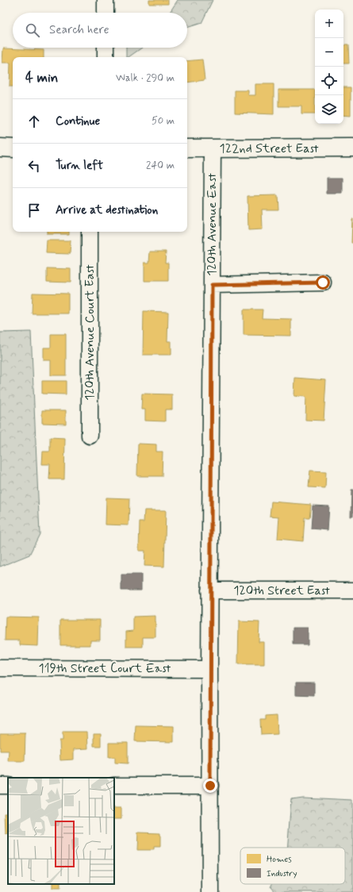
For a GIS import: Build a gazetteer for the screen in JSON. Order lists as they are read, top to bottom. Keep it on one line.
{"streets":{"street":["122nd Street East","120th Avenue East","120th Avenue Court East","120th Street East","119th Street Court East"]},"crossings":[["122nd Street East","120th Avenue East"],["120th Avenue East","120th Street East"],["120th Avenue East","119th Street Court East"]],"legend":["Homes","Industry"],"page":{"map_buttons":["+","−"],"search":"Search here","heading":["4 min","Walk · 290 m"],"list":[["Continue","50 m"],["Turn left","240 m"],"Arrive at destination"]}}
